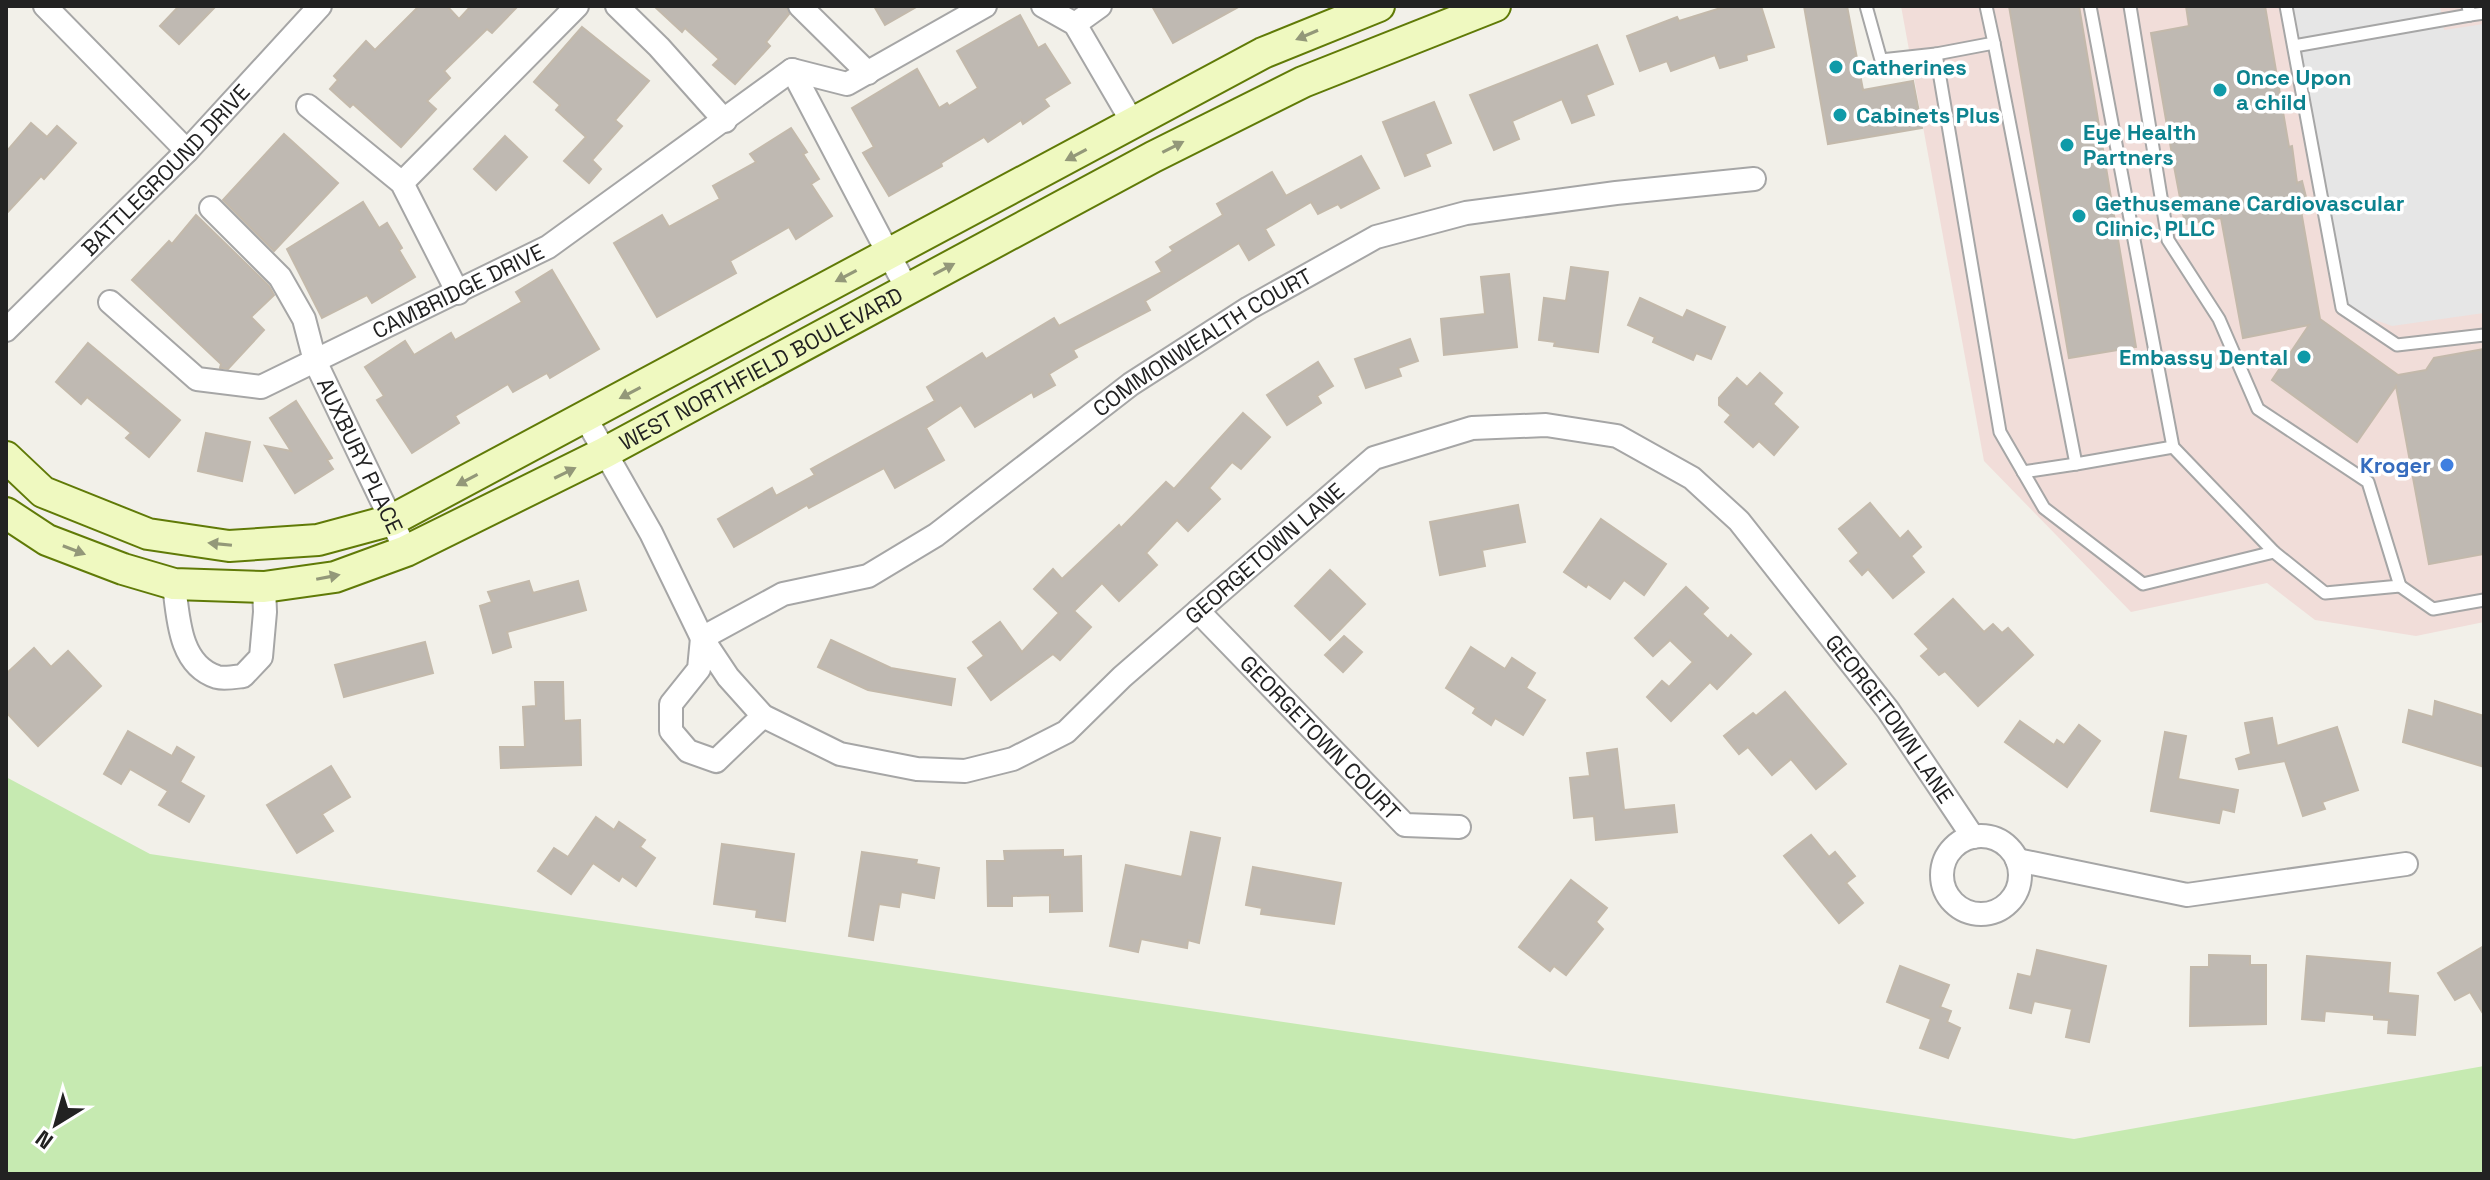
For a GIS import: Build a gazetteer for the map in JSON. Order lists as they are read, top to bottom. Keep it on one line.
{"streets":{"main road":["WEST NORTHFIELD BOULEVARD"],"street":["BATTLEGROUND DRIVE","CAMBRIDGE DRIVE","COMMONWEALTH COURT","AUXBURY PLACE","GEORGETOWN LANE","GEORGETOWN COURT"]},"crossings":[["CAMBRIDGE DRIVE","AUXBURY PLACE"],["COMMONWEALTH COURT","GEORGETOWN LANE"],["WEST NORTHFIELD BOULEVARD","AUXBURY PLACE"],["WEST NORTHFIELD BOULEVARD","GEORGETOWN LANE"],["GEORGETOWN LANE","GEORGETOWN COURT"]],"places":["Catherines","Once Upon a child","Cabinets Plus","Eye Health Partners","Gethusemane Cardiovascular Clinic, PLLC","Embassy Dental","Kroger"],"north":"bottom left"}
